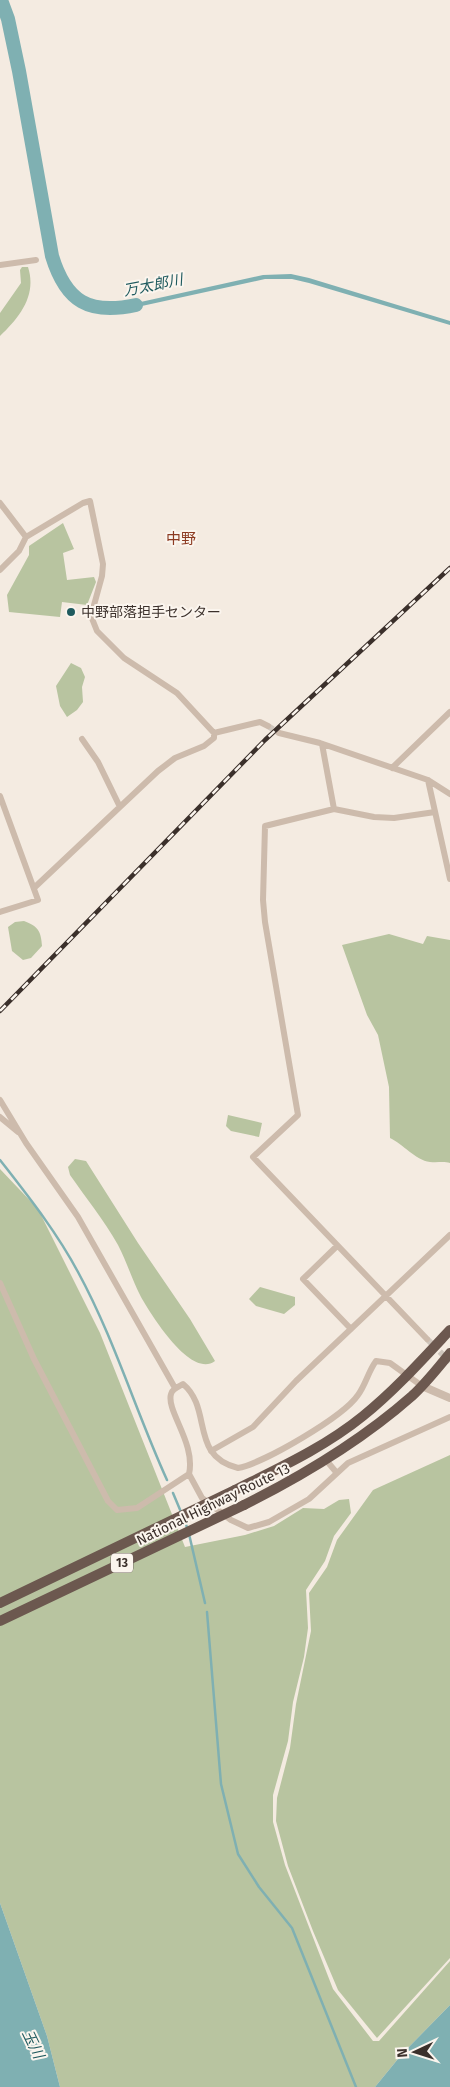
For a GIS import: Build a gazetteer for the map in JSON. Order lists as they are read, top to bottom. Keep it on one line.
{"streets":{"highway":["National Highway Route 13","13"]},"crossings":[["National Highway Route 13","13"]],"districts":["中野"],"water":["万太郎川","玉川"],"places":["中野部落担手センター"],"north":"left"}
